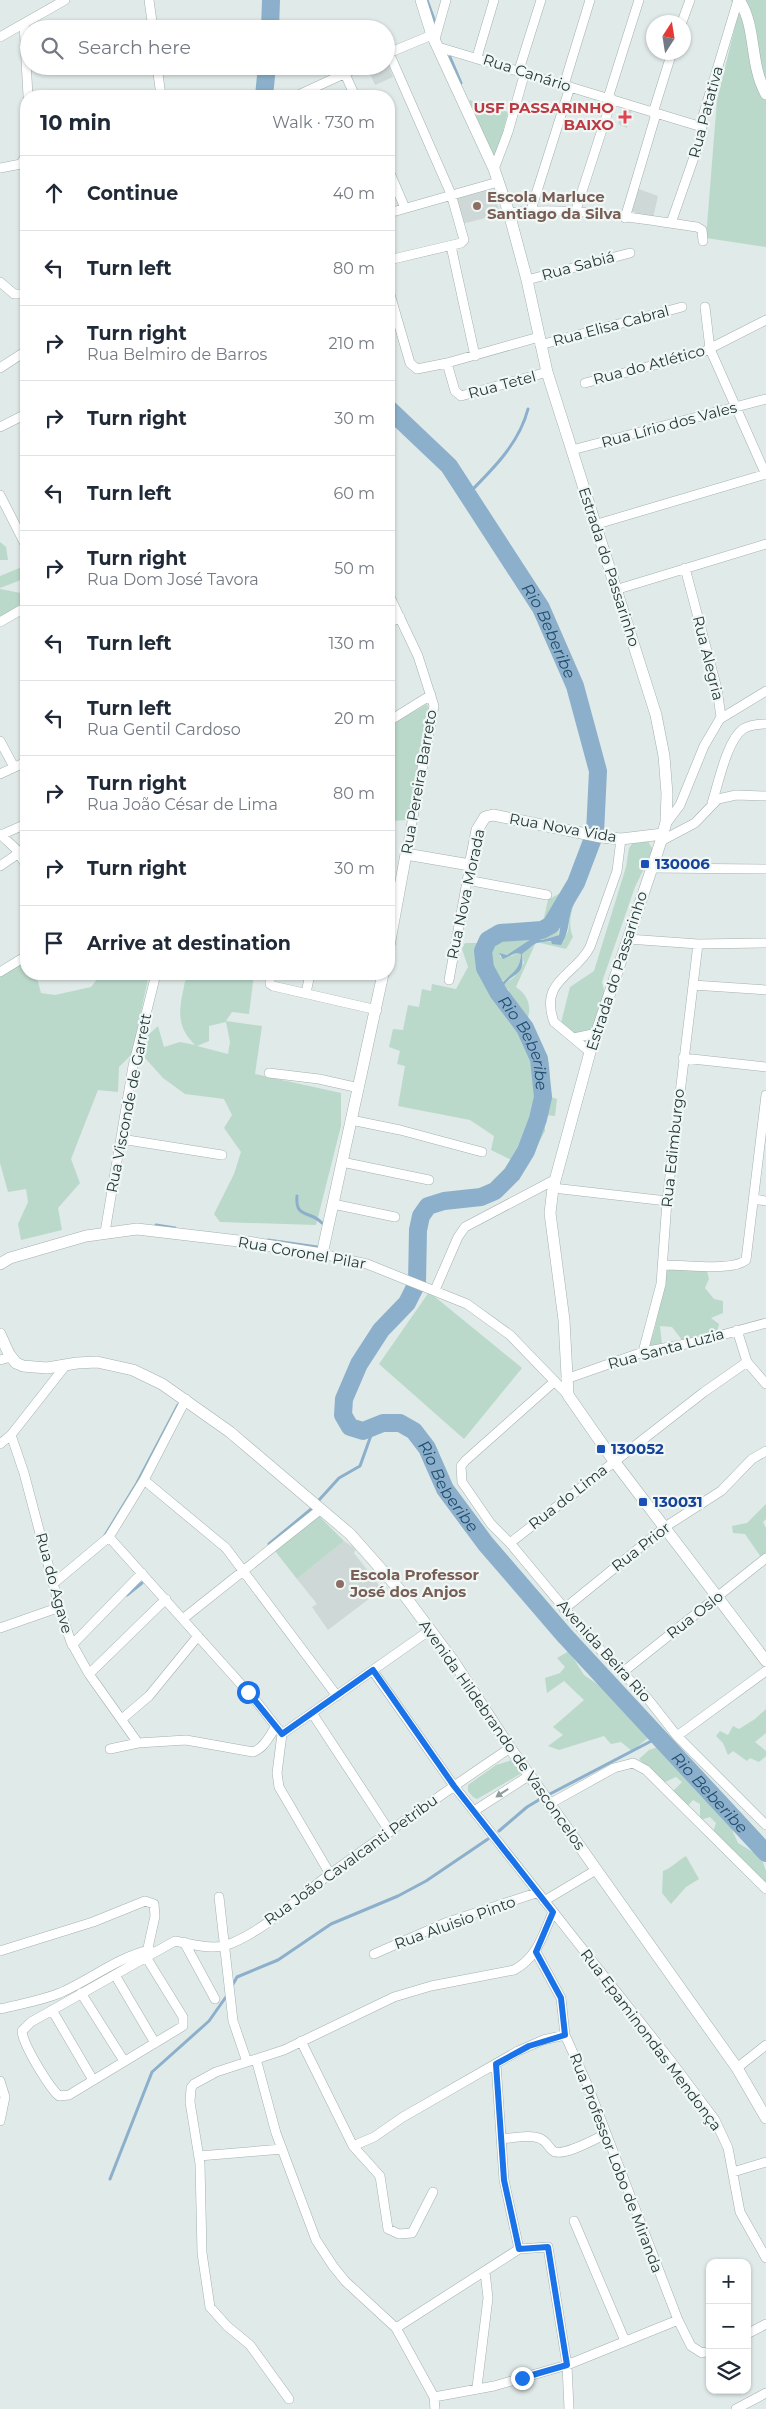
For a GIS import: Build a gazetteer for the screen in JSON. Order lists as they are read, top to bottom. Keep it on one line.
{"streets":{"street":["Rua Canário","Rua Patativa","Rua Sabiá","Rua Elisa Cabral","Rua do Atlético","Rua Tetel","Rua Lírio dos Vales","Estrada do Passarinho","Rua Alegria","Rua Pereira Barreto","Rua Nova Vida","Rua Nova Morada","Rua Visconde de Garrett","Rua Edimburgo","Rua Coronel Pilar","Rua Santa Luzia","Rua do Lima","Rua Prior","Rua do Agave","Rua Oslo","Avenida Beira Rio","Avenida Hildebrando de Vasconcelos","Rua João Cavalcanti Petribu","Rua Aluisio Pinto","Rua Epaminondas Mendonça","Rua Professor Lobo de Miranda"]},"crossings":[["Rua Canário","Rua Patativa"],["Rua Canário","Estrada do Passarinho"],["Rua Sabiá","Estrada do Passarinho"],["Rua Elisa Cabral","Rua Tetel"],["Rua Elisa Cabral","Estrada do Passarinho"],["Rua Tetel","Estrada do Passarinho"],["Rua Lírio dos Vales","Estrada do Passarinho"],["Estrada do Passarinho","Rua Alegria"],["Estrada do Passarinho","Rua Nova Vida"],["Estrada do Passarinho","Rua Coronel Pilar"],["Estrada do Passarinho","Rua Santa Luzia"],["Estrada do Passarinho","Rua do Lima"],["Estrada do Passarinho","Rua Prior"],["Estrada do Passarinho","Rua Oslo"],["Rua Alegria","Rua Nova Vida"],["Rua Nova Vida","Rua Nova Morada"],["Rua Visconde de Garrett","Rua Coronel Pilar"],["Rua Edimburgo","Rua Santa Luzia"],["Rua Coronel Pilar","Rua Santa Luzia"],["Rua Santa Luzia","Avenida Beira Rio"],["Rua do Lima","Avenida Beira Rio"],["Rua Prior","Avenida Beira Rio"],["Rua Oslo","Avenida Beira Rio"],["Avenida Hildebrando de Vasconcelos","Rua João Cavalcanti Petribu"],["Rua João Cavalcanti Petribu","Rua Epaminondas Mendonça"],["Rua Aluisio Pinto","Rua Epaminondas Mendonça"]],"water":["Rio Beberibe"],"places":{"health":["USF PASSARINHO BAIXO"],"other":["Escola Marluce Santiago da Silva","Escola Professor José dos Anjos"],"transit":["130006","130052","130031"]},"north":"top","page":{"search":"Search here","heading":["10 min","Walk · 730 m"],"list":[["Continue","40 m"],["Turn left","80 m"],["Turn right","Rua Belmiro de Barros","210 m"],["Turn right","30 m"],["Turn left","60 m"],["Turn right","Rua Dom José Tavora","50 m"],["Turn left","130 m"],["Turn left","Rua Gentil Cardoso","20 m"],["Turn right","Rua João César de Lima","80 m"],["Turn right","30 m"],"Arrive at destination"],"map_buttons":["+","−"]}}
